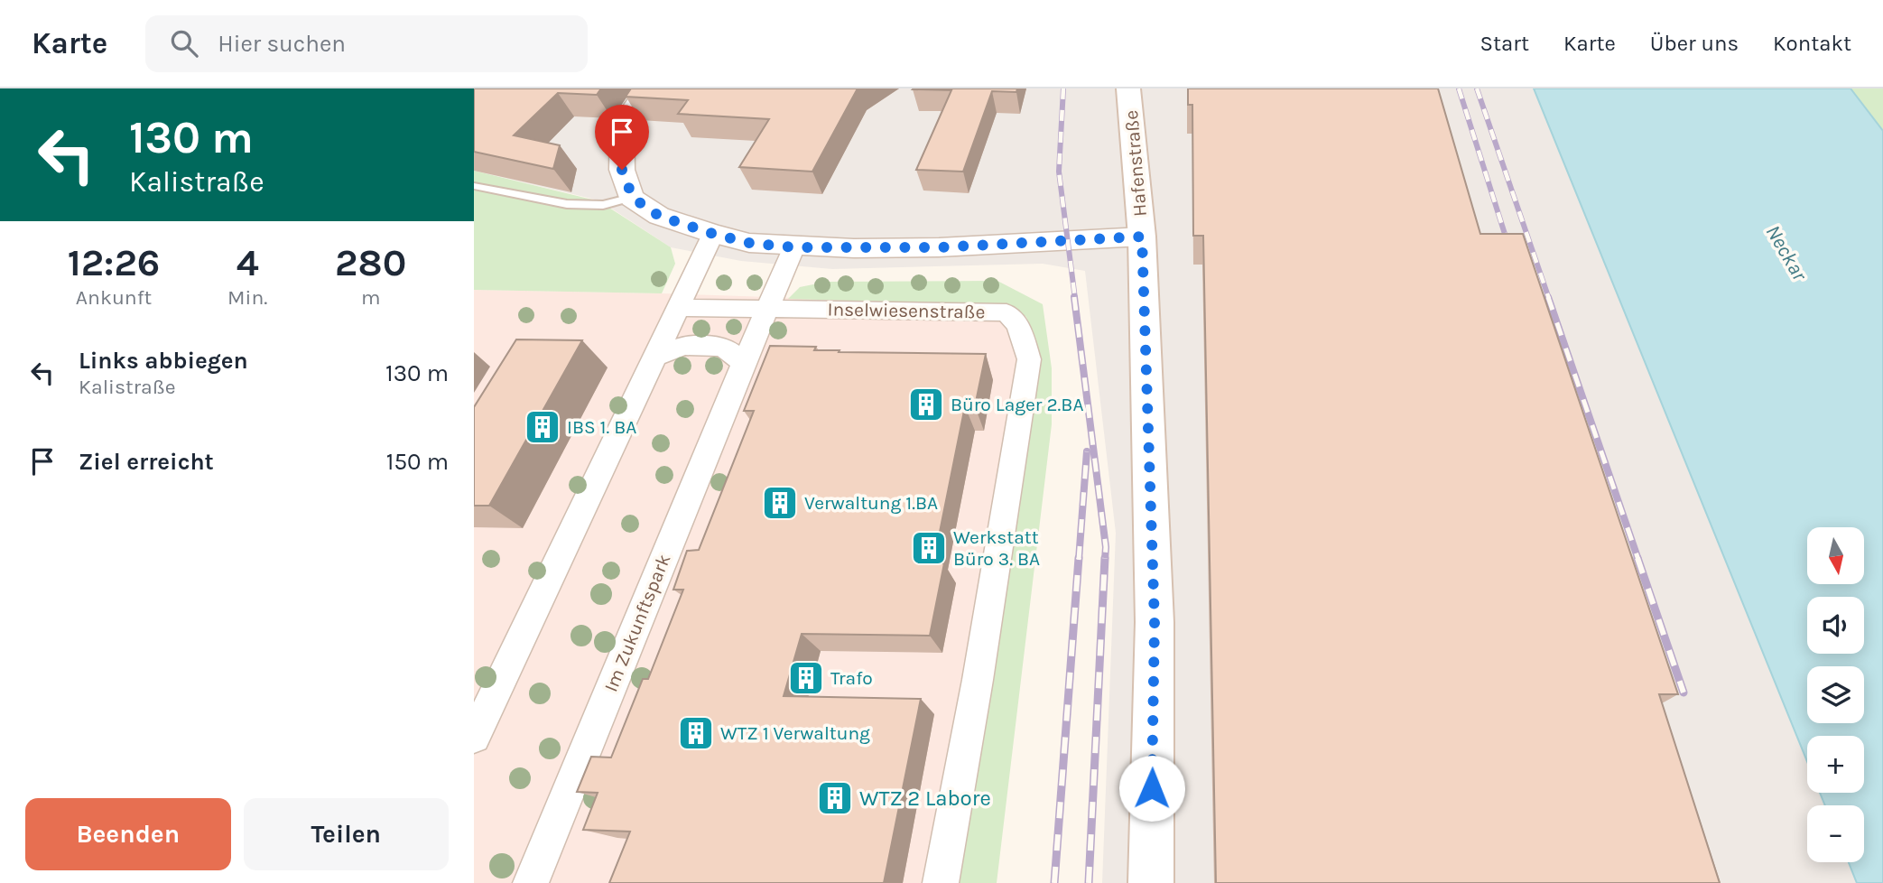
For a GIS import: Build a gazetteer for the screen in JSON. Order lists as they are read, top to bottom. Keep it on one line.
{"streets":{"main road":["Hafenstraße"],"street":["Inselwiesenstraße","Im Zukunftspark"]},"crossings":[["Inselwiesenstraße","Im Zukunftspark"]],"water":["Neckar"],"places":{"building":["Büro Lager 2.BA","IBS 1. BA","Verwaltung 1.BA","Werkstatt Büro 3. BA","Trafo","WTZ 1 Verwaltung","WTZ 2 Labore"]},"north":"bottom","page":{"header":"Karte","search":"Hier suchen","nav":["Start","Karte","Über uns","Kontakt"],"turn":["130 m","Kalistraße"],"eta":["12:26","Ankunft","4","Min.","280","m"],"list":[{"name":"Links abbiegen","note":"Kalistraße","value":"130 m"},{"name":"Ziel erreicht","value":"150 m"}],"map_buttons":["+","−"],"buttons":["Beenden","Teilen"]}}
